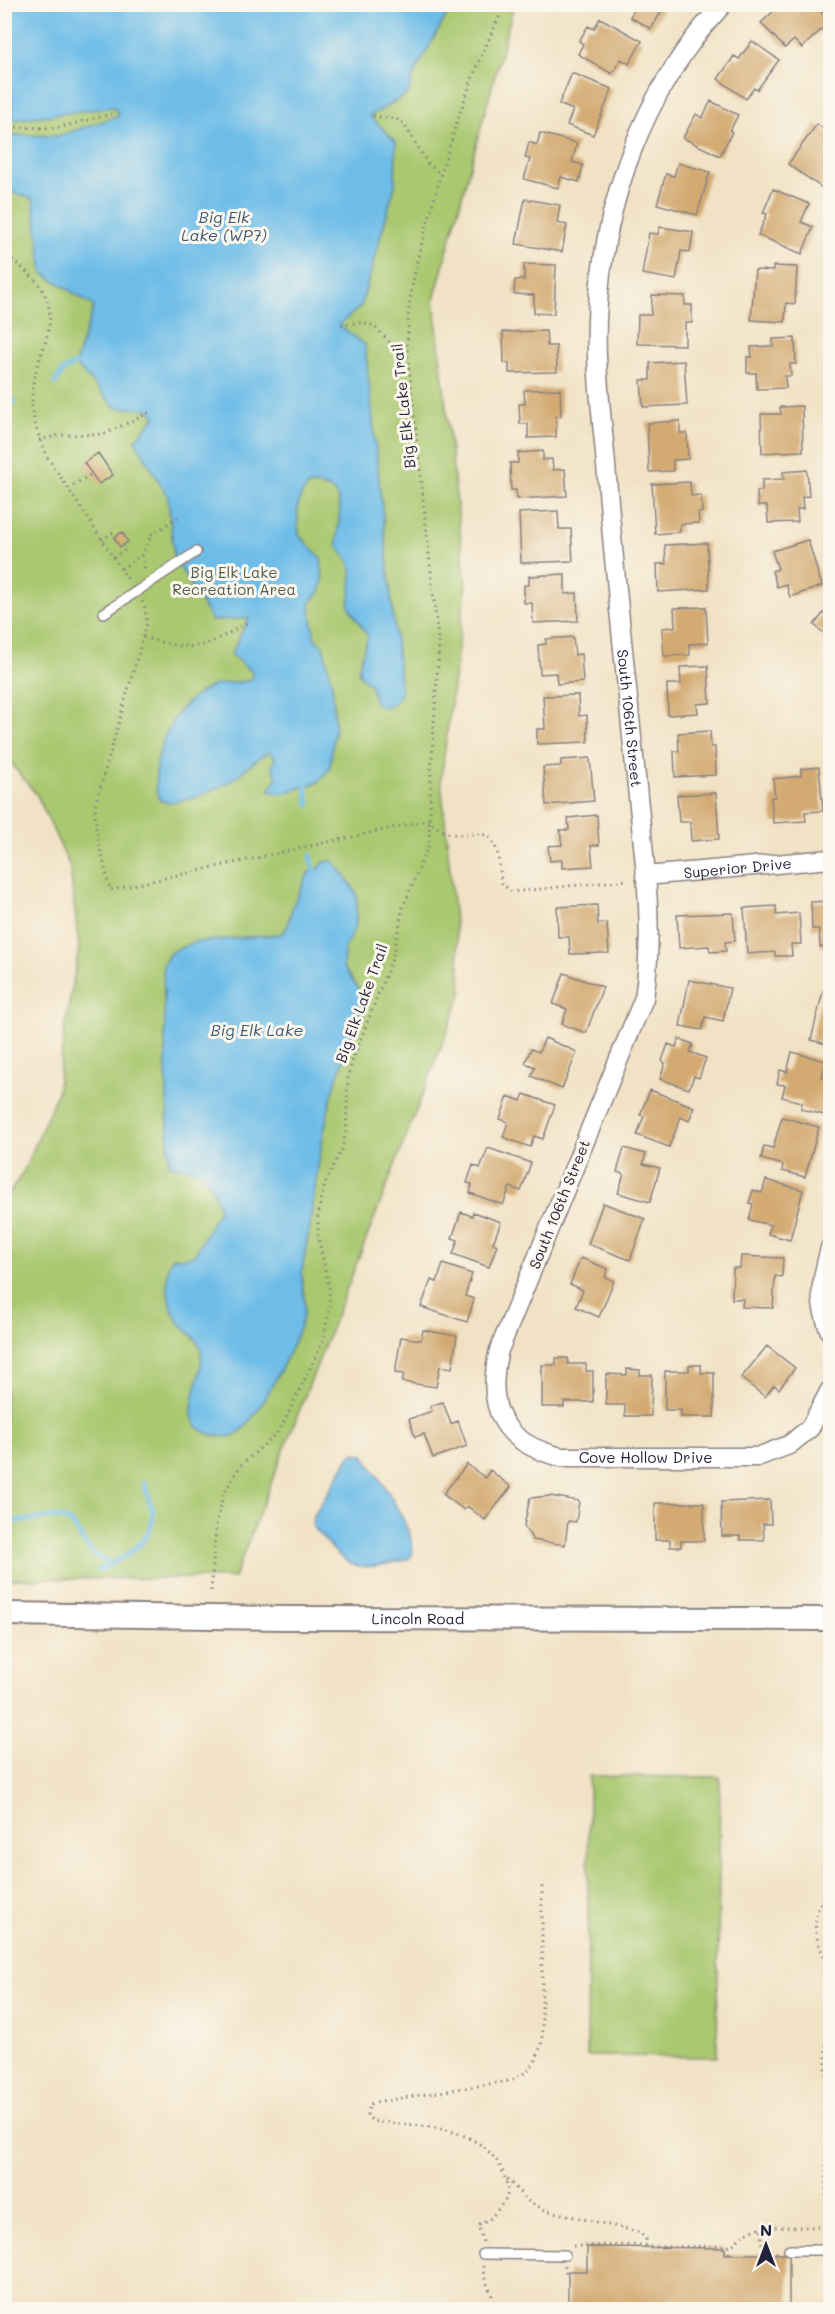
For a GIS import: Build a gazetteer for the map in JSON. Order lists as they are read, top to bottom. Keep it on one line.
{"streets":{"street":["South 106th Street","Superior Drive","Cove Hollow Drive","Lincoln Road"],"path":["Big Elk Lake Trail"]},"crossings":[["South 106th Street","Superior Drive"],["South 106th Street","Cove Hollow Drive"]],"water":["Big Elk Lake (WP7)","Big Elk Lake"],"parks":["Big Elk Lake Recreation Area"],"north":"top"}
